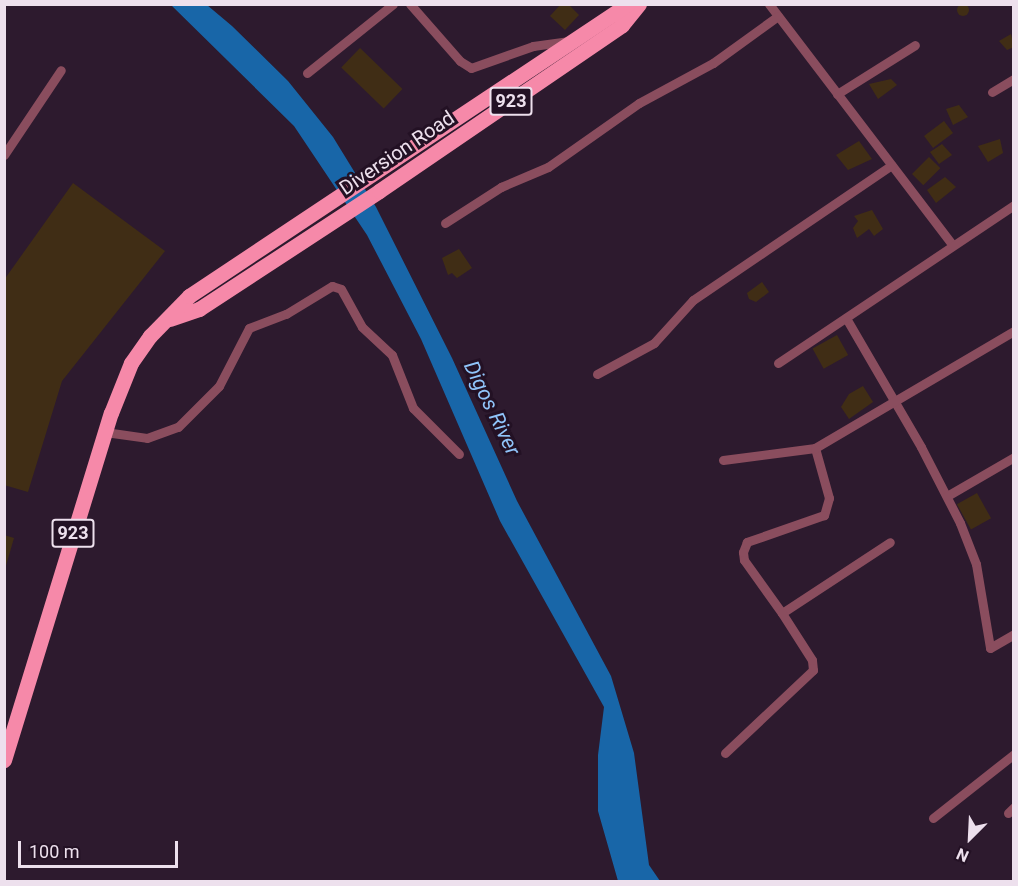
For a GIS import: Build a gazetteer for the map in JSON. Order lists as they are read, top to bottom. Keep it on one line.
{"streets":{"highway":["923","Diversion Road"]},"water":["Digos River"],"scale_bar":"100 m","north":"bottom left"}
